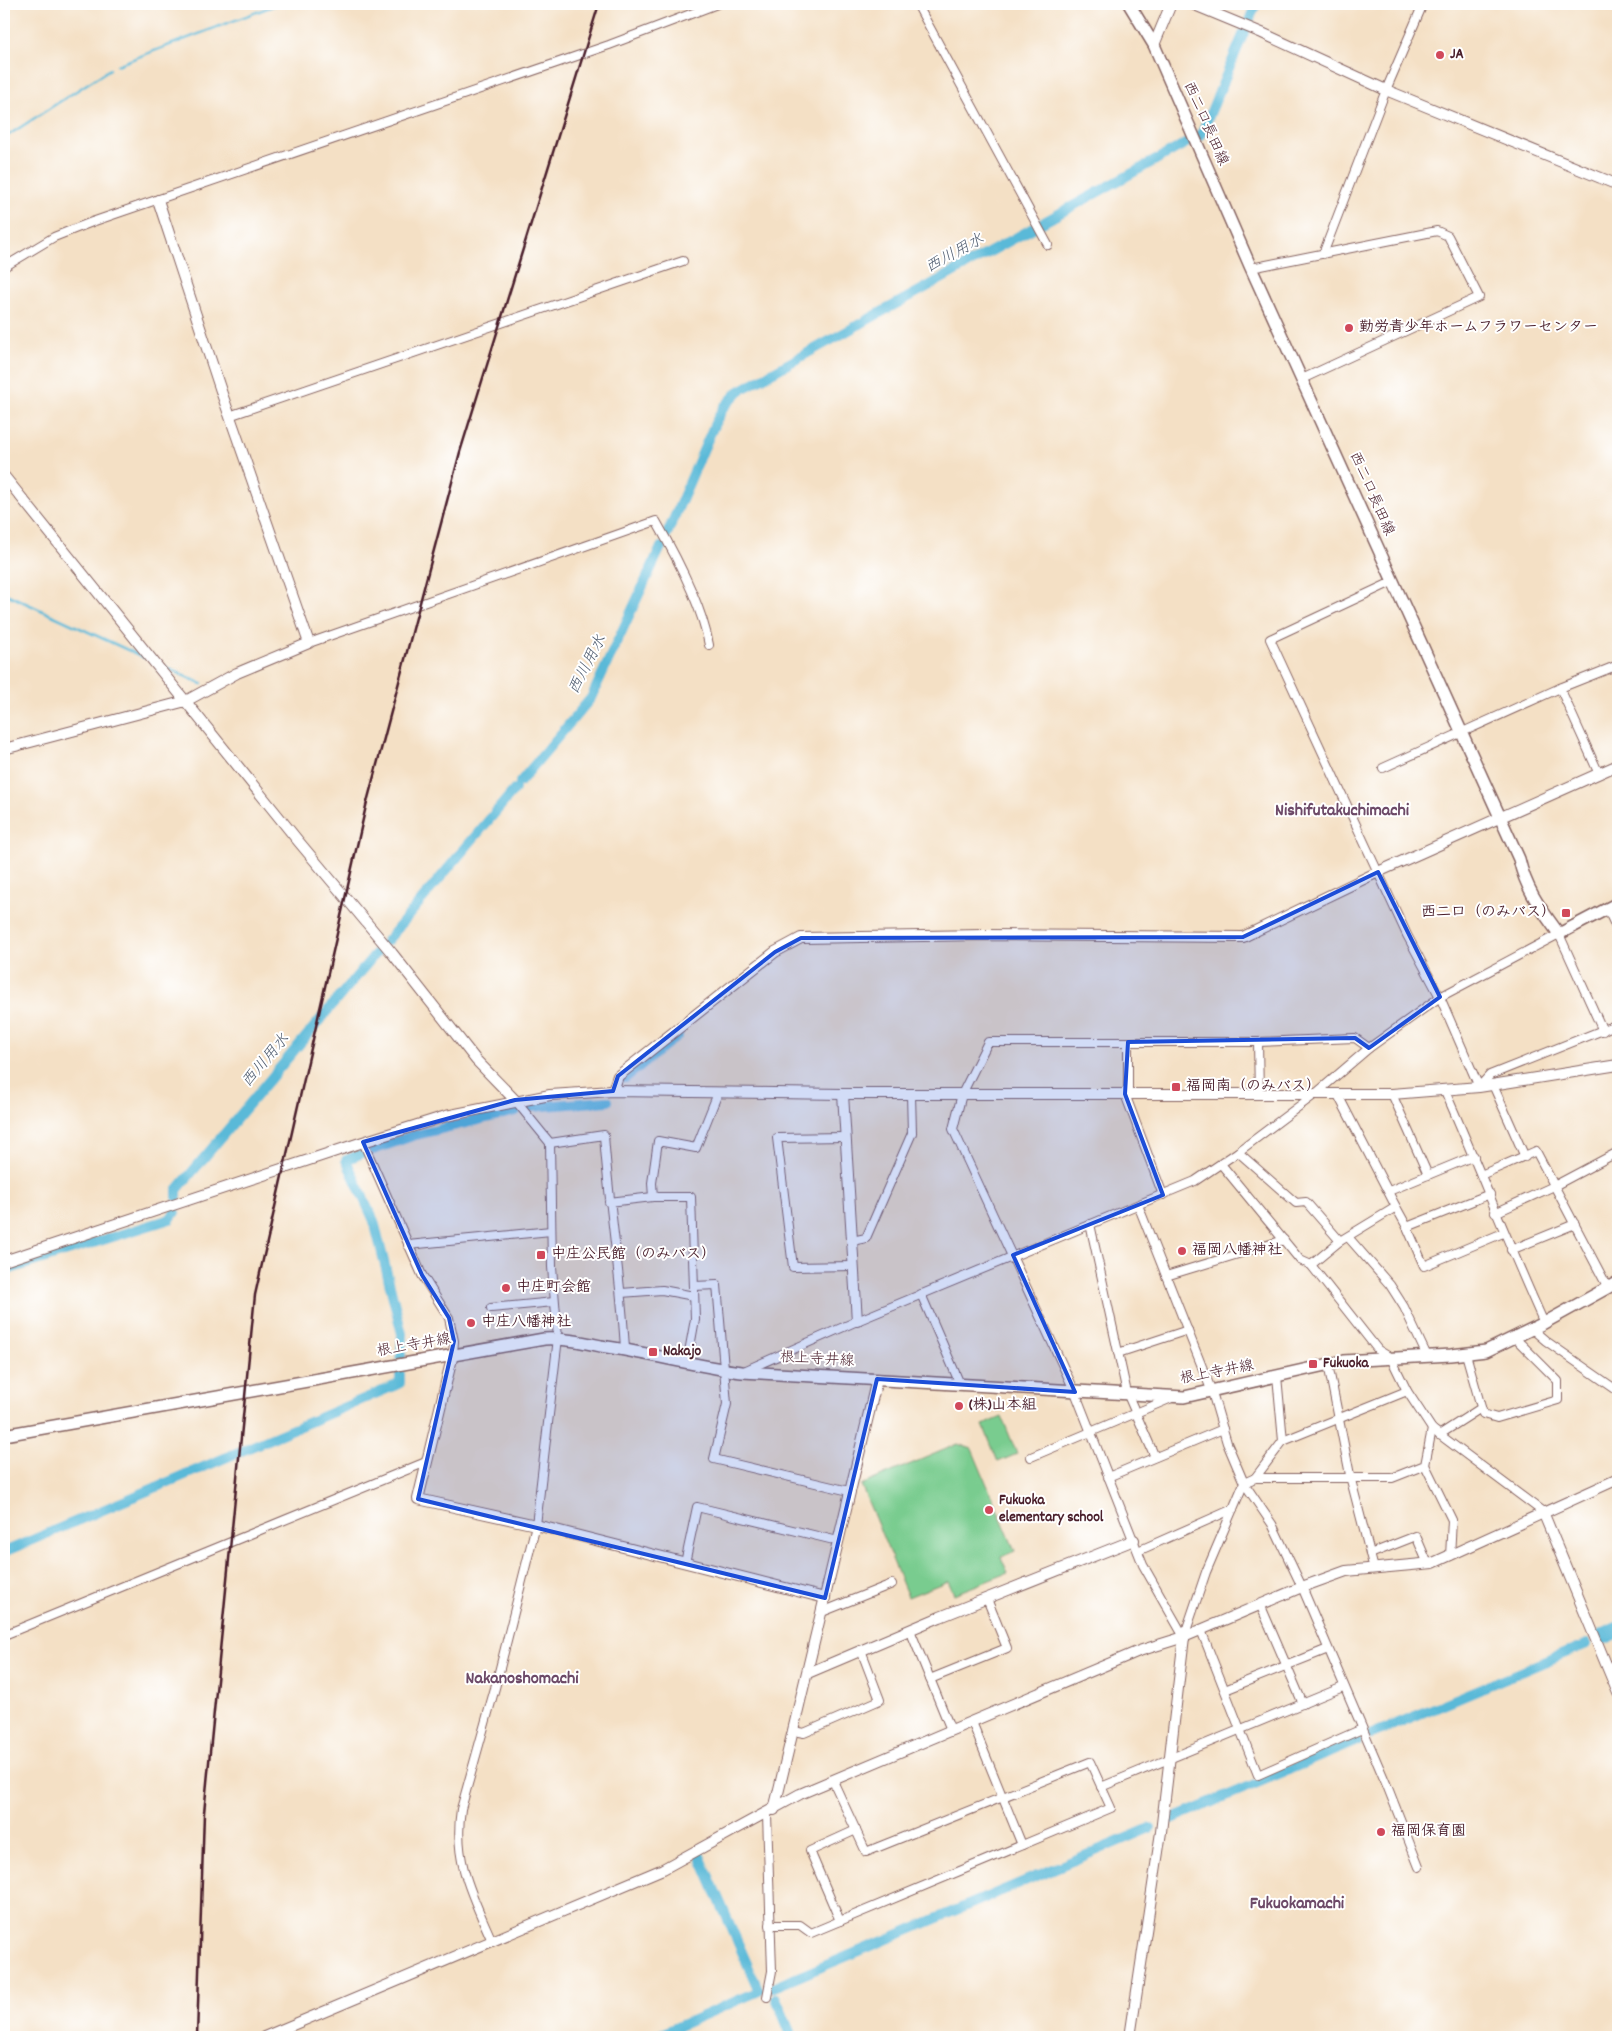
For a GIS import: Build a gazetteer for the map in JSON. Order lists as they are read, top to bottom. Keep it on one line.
{"streets":{"main road":["西二口長田線","根上寺井線"]},"districts":["Nishifutakuchimachi","Nakanoshomachi","Fukuokamachi"],"water":["西川用水"],"places":{"other":["JA","勤労青少年ホームフラワーセンター","福岡八幡神社","中庄町会館","中庄八幡神社","(株)山本組","Fukuoka elementary school","福岡保育園"],"transit":["西二口（のみバス）","福岡南（のみバス）","中庄公民館（のみバス）","Nakajo","Fukuoka"]}}
